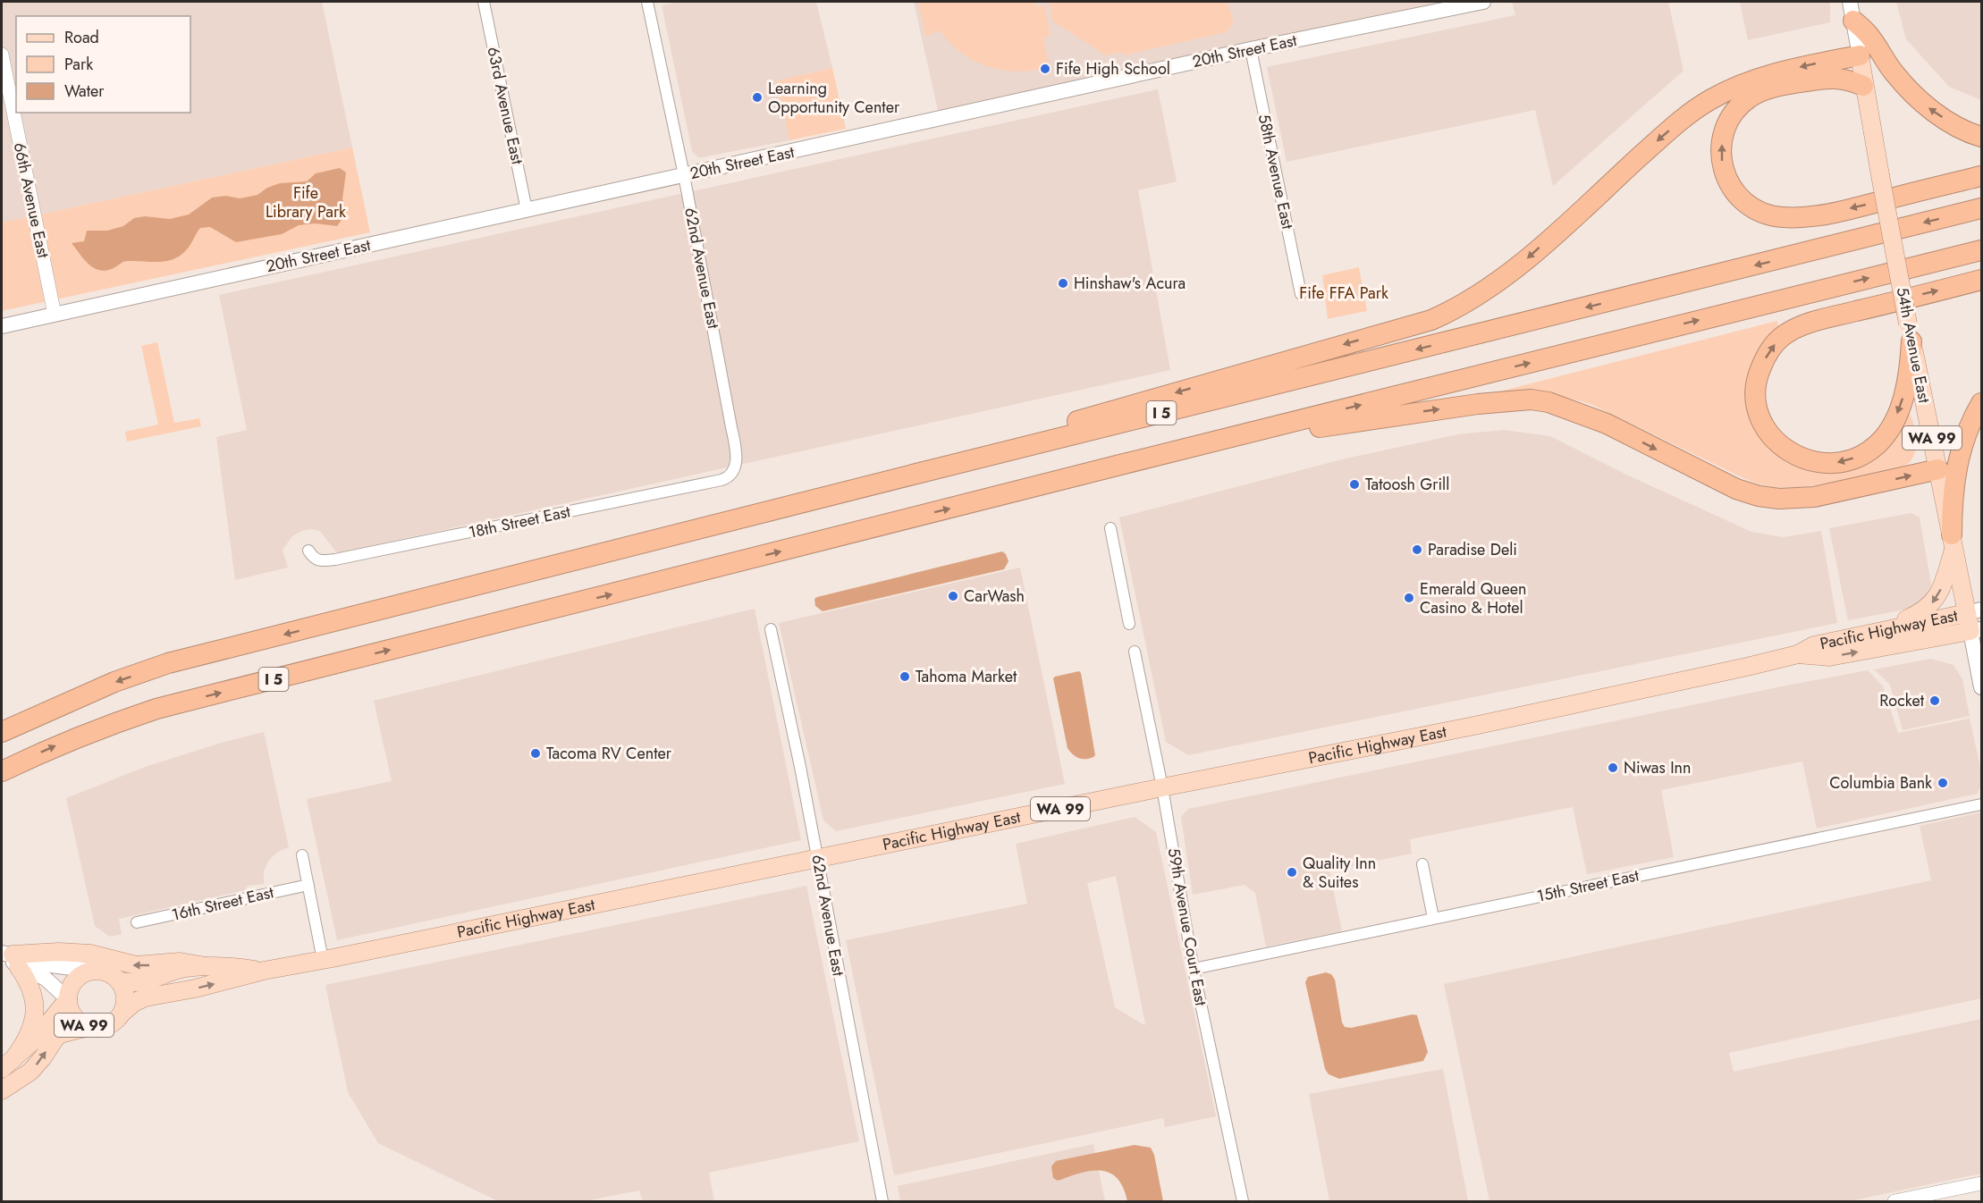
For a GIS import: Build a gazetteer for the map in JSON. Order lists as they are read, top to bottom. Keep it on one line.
{"streets":{"highway":["I 5"],"main road":["20th Street East","54th Avenue East","WA 99","Pacific Highway East"],"street":["63rd Avenue East","58th Avenue East","66th Avenue East","62nd Avenue East","18th Street East","15th Street East","16th Street East","59th Avenue Court East"]},"crossings":[["20th Street East","63rd Avenue East"],["20th Street East","58th Avenue East"],["20th Street East","66th Avenue East"],["20th Street East","62nd Avenue East"],["62nd Avenue East","18th Street East"],["62nd Avenue East","Pacific Highway East"],["54th Avenue East","Pacific Highway East"],["WA 99","Pacific Highway East"],["Pacific Highway East","59th Avenue Court East"],["15th Street East","59th Avenue Court East"]],"parks":["Fife Library Park","Fife FFA Park"],"places":["Fife High School","Learning Opportunity Center","Hinshaw's Acura","Tatoosh Grill","Paradise Deli","CarWash","Emerald Queen Casino & Hotel","Tahoma Market","Rocket","Tacoma RV Center","Niwas Inn","Columbia Bank","Quality Inn & Suites"],"legend":["Road","Park","Water"]}
